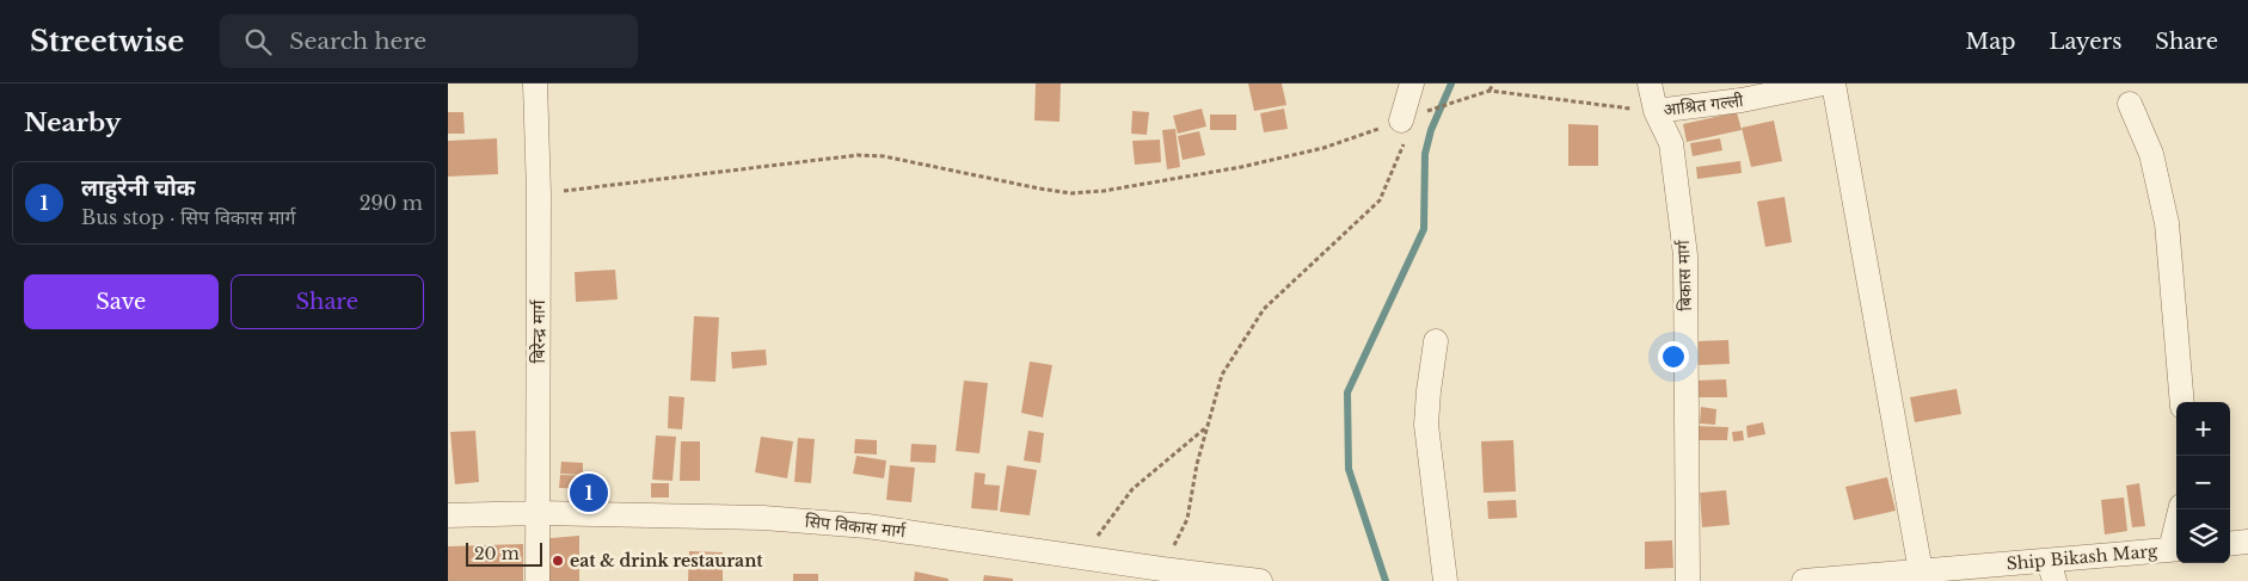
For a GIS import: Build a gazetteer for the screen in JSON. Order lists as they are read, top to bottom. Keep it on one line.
{"streets":{"street":["आश्रित गल्ली","बिकास मार्ग","बिरेन्द्र मार्ग","सिप विकास मार्ग","Ship Bikash Marg"]},"crossings":[["आश्रित गल्ली","बिकास मार्ग"],["बिरेन्द्र मार्ग","सिप विकास मार्ग"]],"places":["eat & drink restaurant"],"scale_bar":"20 m","page":{"header":"Streetwise","search":"Search here","nav":["Map","Layers","Share"],"heading":"Nearby","list":[{"mark":"1","name":"लाहुरेनी चोक","note":"Bus stop · सिप विकास मार्ग","value":"290 m"}],"buttons":["Save","Share"],"map_buttons":["+","−"],"pins":"1","scale":"20 m"}}
